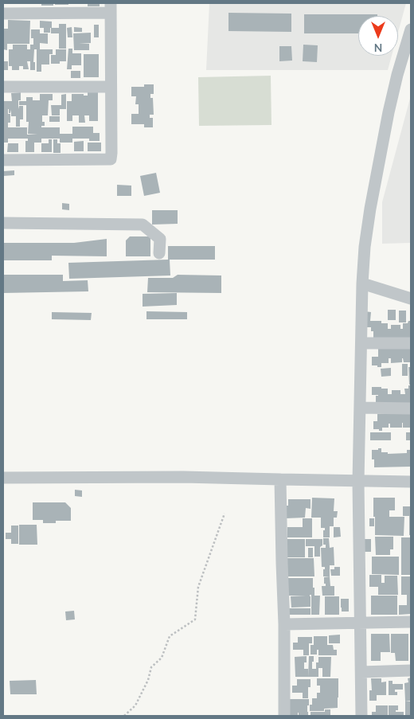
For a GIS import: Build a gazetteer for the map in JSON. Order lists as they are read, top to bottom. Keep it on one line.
{"north":"bottom"}
